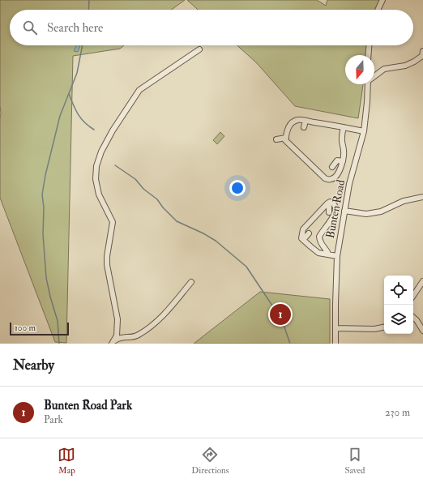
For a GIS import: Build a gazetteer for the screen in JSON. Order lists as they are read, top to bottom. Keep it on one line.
{"streets":{"street":["Bunten Road"]},"scale_bar":"100 m","north":"bottom","page":{"search":"Search here","pins":"1","scale":"100 m","heading":"Nearby","list":[{"mark":"1","name":"Bunten Road Park","note":"Park","value":"230 m"}],"nav":["Map","Directions","Saved"]}}
